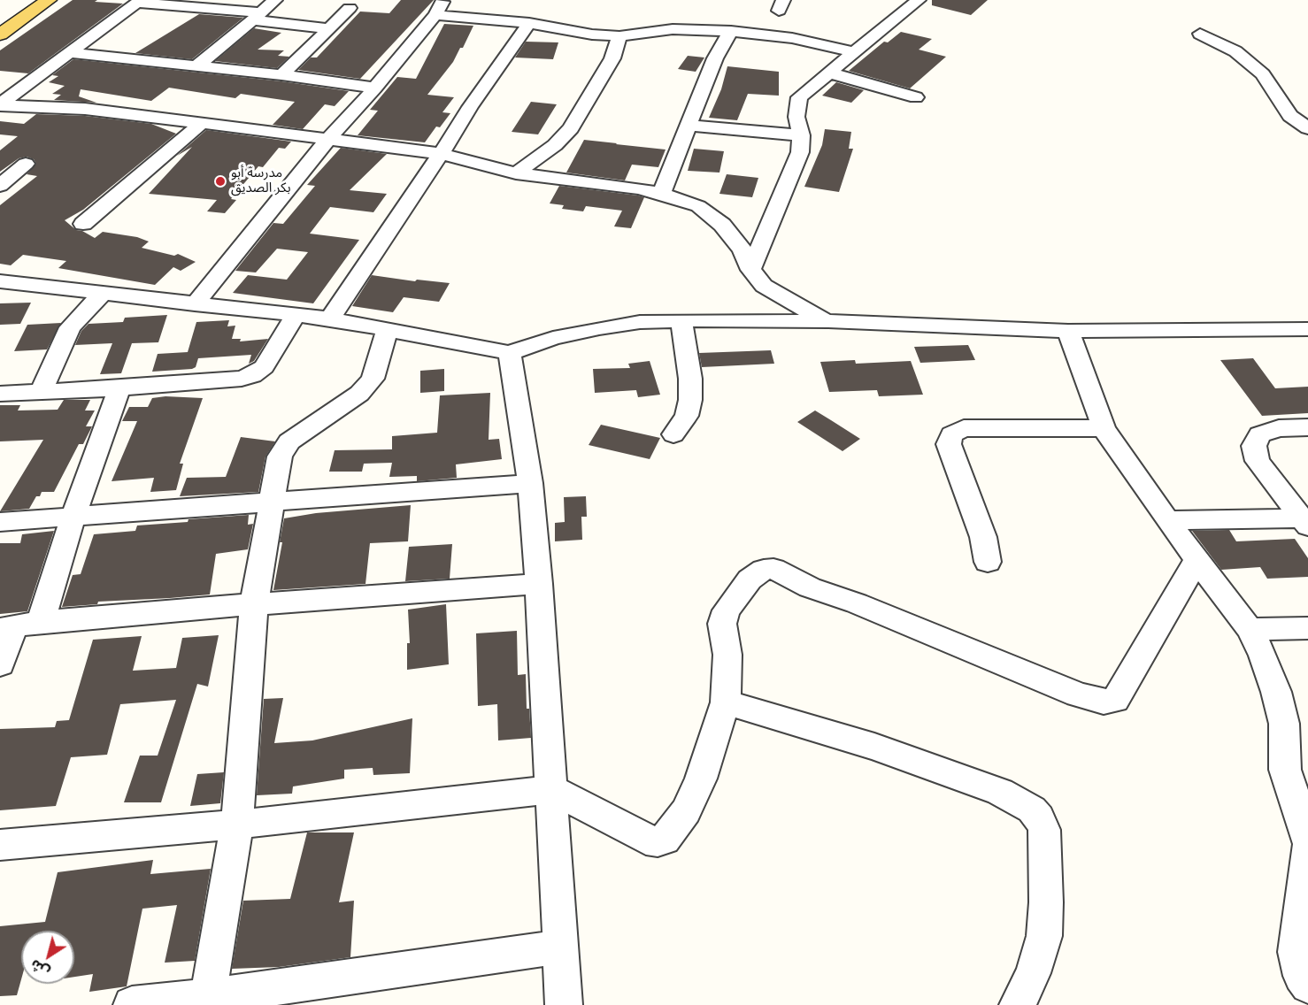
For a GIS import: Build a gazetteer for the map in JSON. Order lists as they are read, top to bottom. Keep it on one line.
{"places":["مدرسة أبو بكر الصديق"],"north":"bottom left"}
